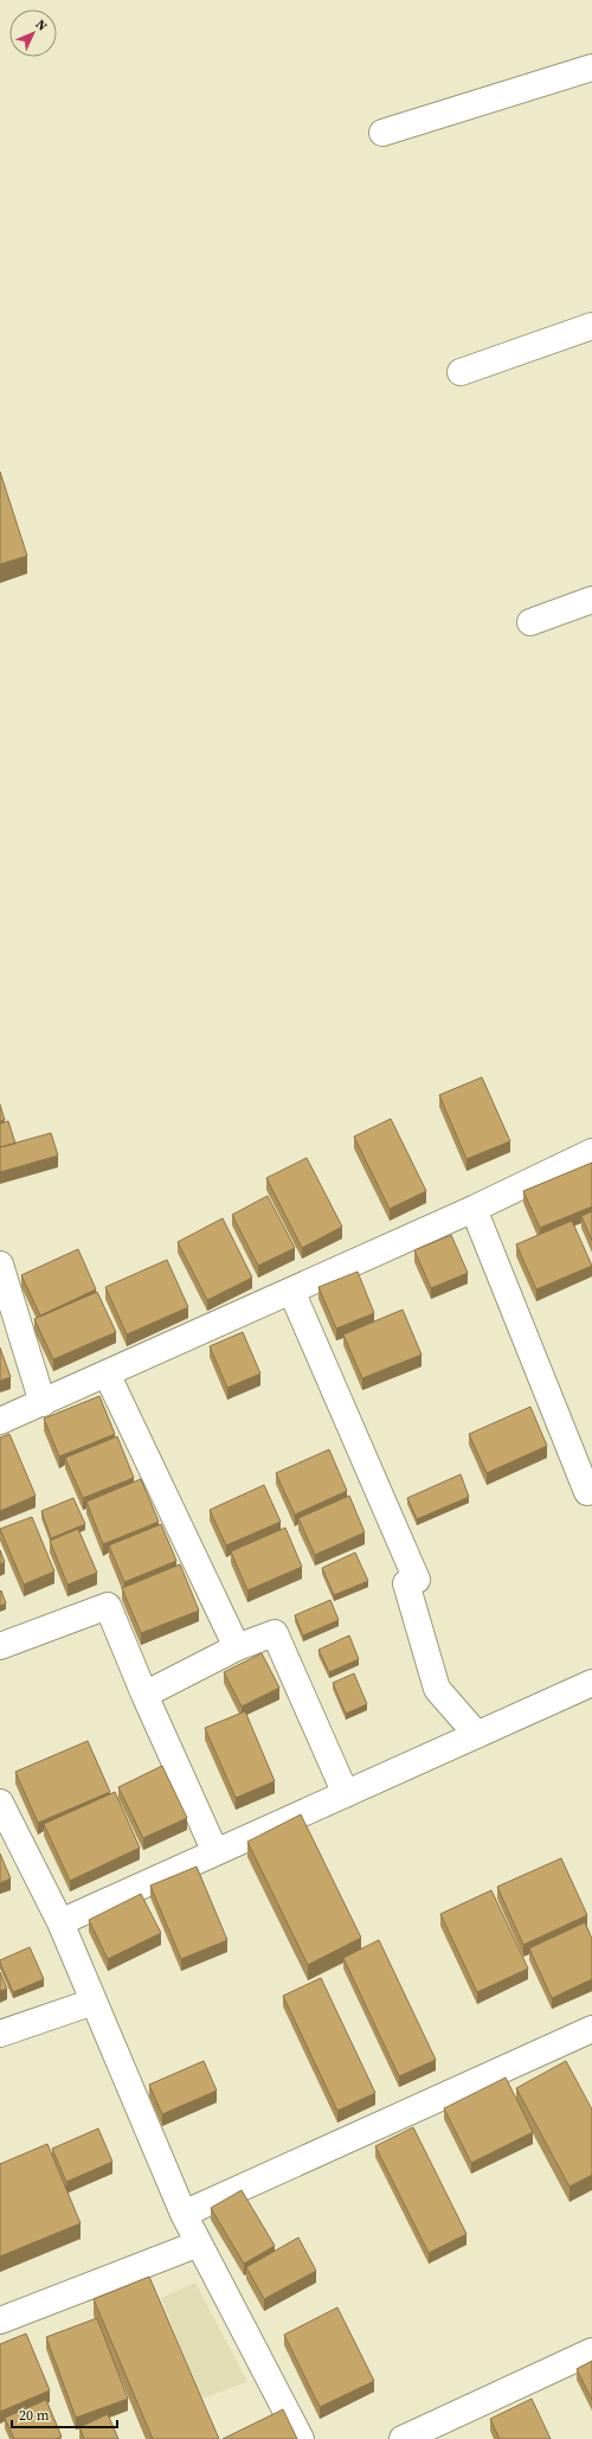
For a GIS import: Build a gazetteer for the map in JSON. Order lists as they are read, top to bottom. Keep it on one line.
{"scale_bar":"20 m","north":"top right"}
